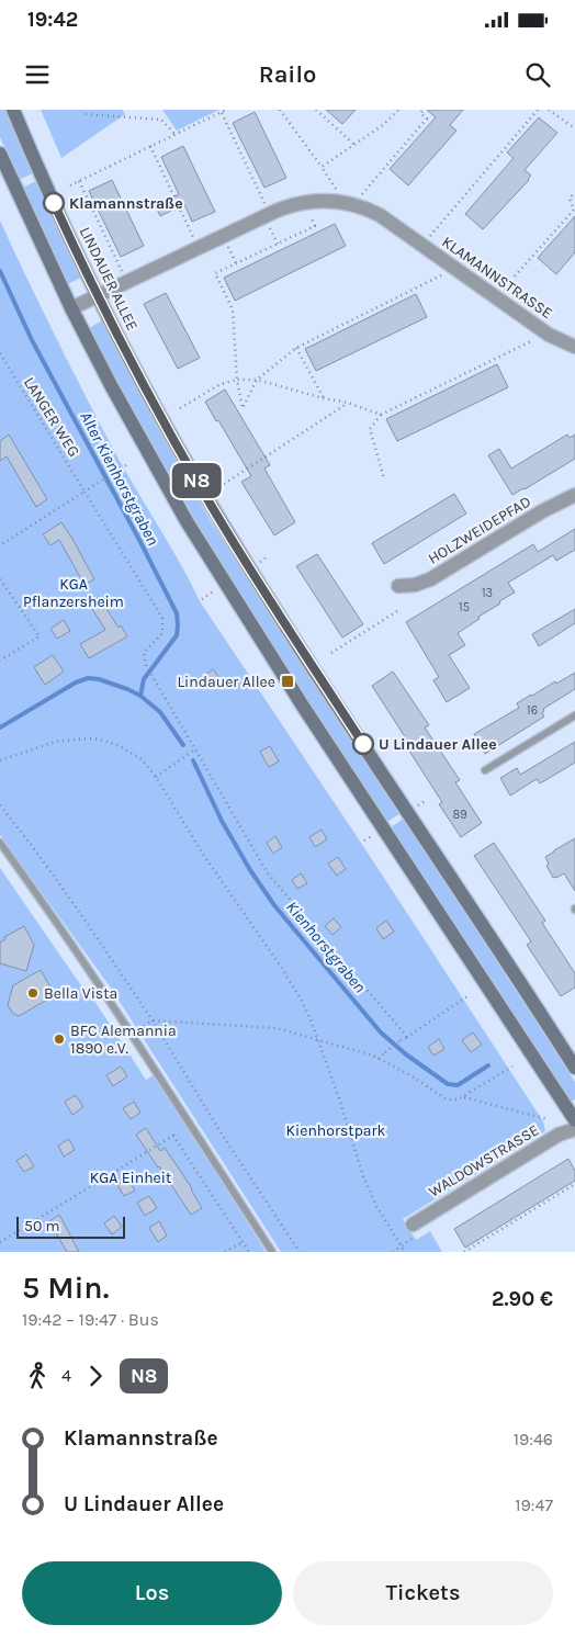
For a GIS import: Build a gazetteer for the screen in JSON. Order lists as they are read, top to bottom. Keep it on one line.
{"streets":{"main road":["LINDAUER ALLEE"],"street":["KLAMANNSTRASSE","HOLZWEIDEPFAD","WALDOWSTRASSE"],"path":["LANGER WEG"]},"crossings":[["KLAMANNSTRASSE","LINDAUER ALLEE"]],"water":["Alter Kienhorstgraben","Kienhorstgraben"],"parks":["KGA Pflanzersheim","Kienhorstpark","KGA Einheit"],"places":{"other":["Klamannstraße","U Lindauer Allee","Bella Vista","BFC Alemannia 1890 e.V."],"transit":["Lindauer Allee"]},"lines":["bus line N8"],"house_numbers":["13","15","16","89"],"scale_bar":"50 m","page":{"status":"19:42","header":"Railo","on_map":"N8","scale":"50 m","heading":["5 Min.","19:42 – 19:47 · Bus","2.90 €"],"legs":["4","N8"],"list":[{"name":"Klamannstraße","value":"19:46"},{"name":"U Lindauer Allee","value":"19:47"}],"buttons":["Los","Tickets"]}}
